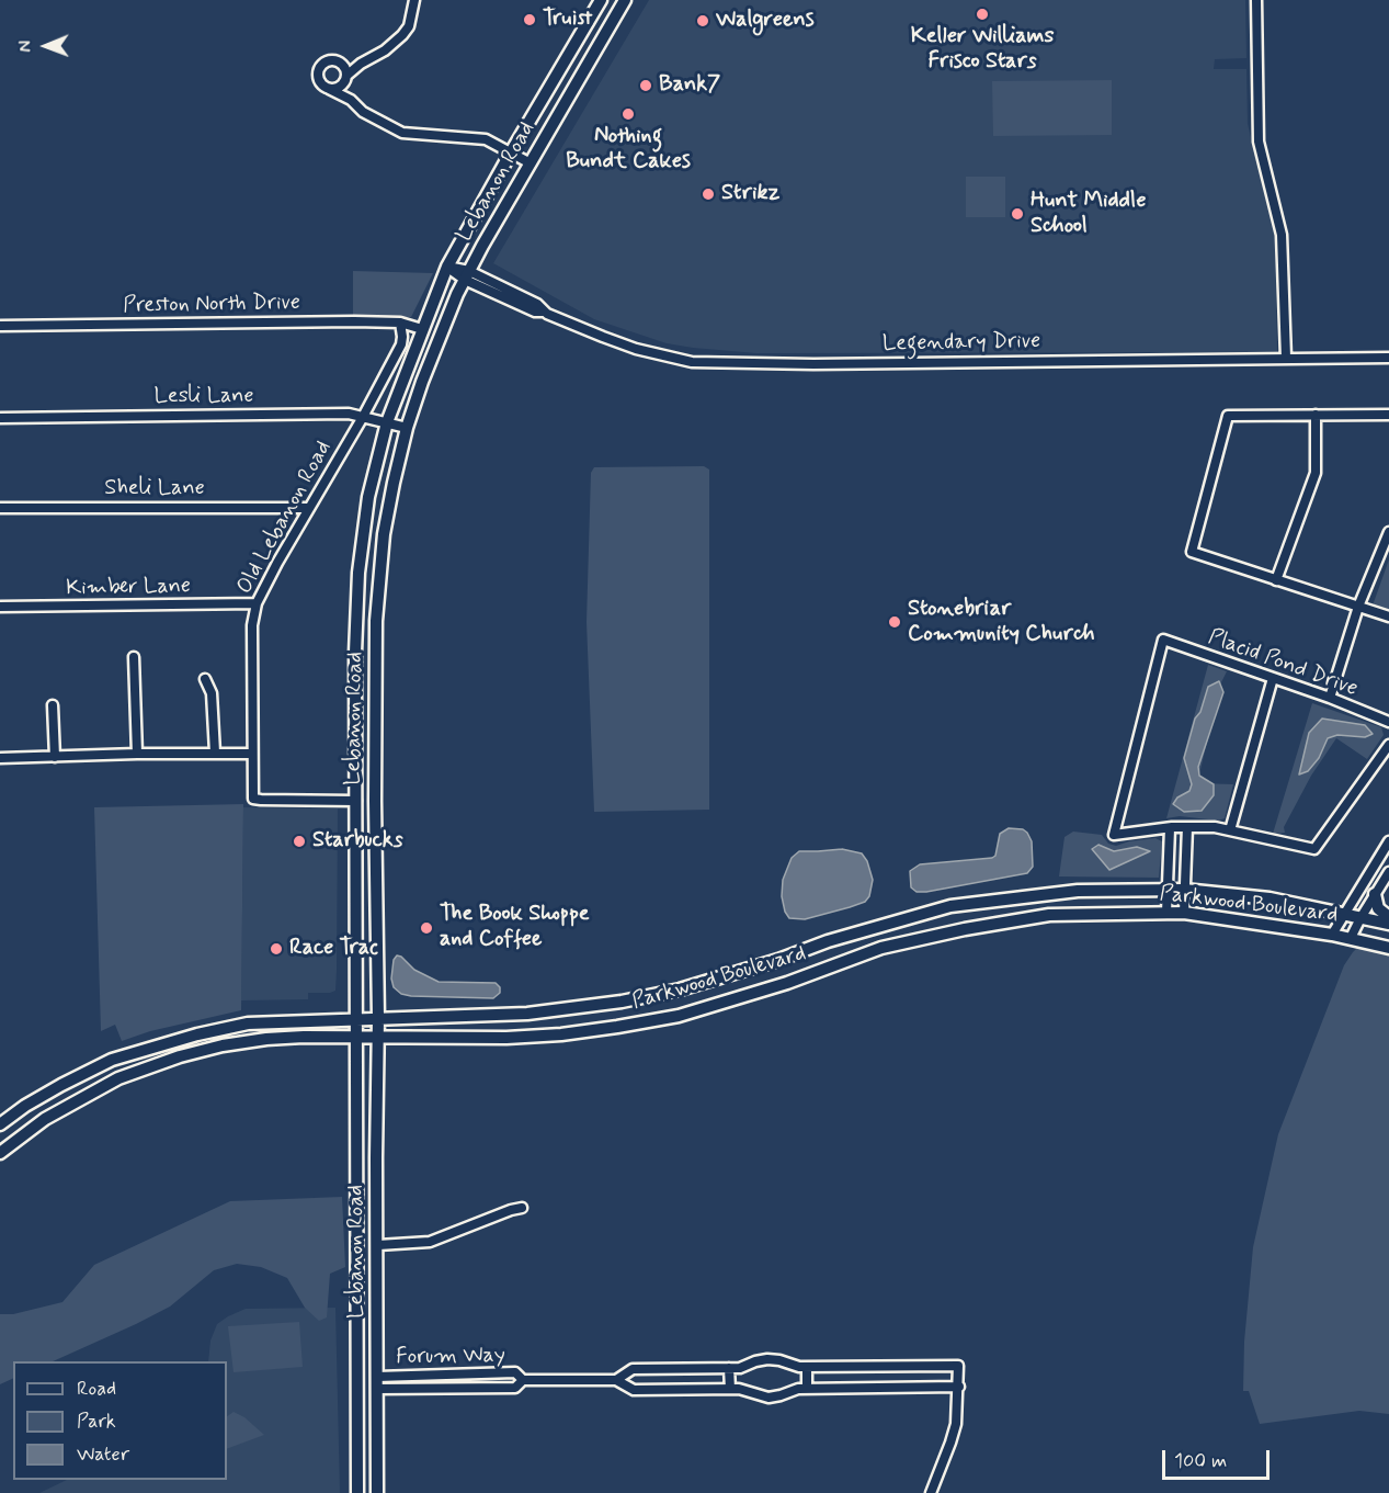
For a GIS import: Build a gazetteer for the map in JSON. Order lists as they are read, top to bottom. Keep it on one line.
{"streets":{"main road":["Lebanon Road","Parkwood Boulevard"],"street":["Preston North Drive","Legendary Drive","Lesli Lane","Sheli Lane","Old Lebanon Road","Kimber Lane","Placid Pond Drive","Forum Way"]},"crossings":[["Lebanon Road","Preston North Drive"],["Lebanon Road","Legendary Drive"],["Lebanon Road","Lesli Lane"],["Lebanon Road","Old Lebanon Road"],["Lebanon Road","Parkwood Boulevard"],["Lebanon Road","Forum Way"],["Preston North Drive","Old Lebanon Road"],["Lesli Lane","Old Lebanon Road"],["Sheli Lane","Old Lebanon Road"],["Old Lebanon Road","Kimber Lane"]],"places":["Keller Williams Frisco Stars","Truist","Walgreens","Bank7","Nothing Bundt Cakes","Strikz","Hunt Middle School","Stonebriar Community Church","Starbucks","The Book Shoppe and Coffee","Race Trac"],"legend":["Road","Park","Water"],"scale_bar":"100 m","north":"left"}
